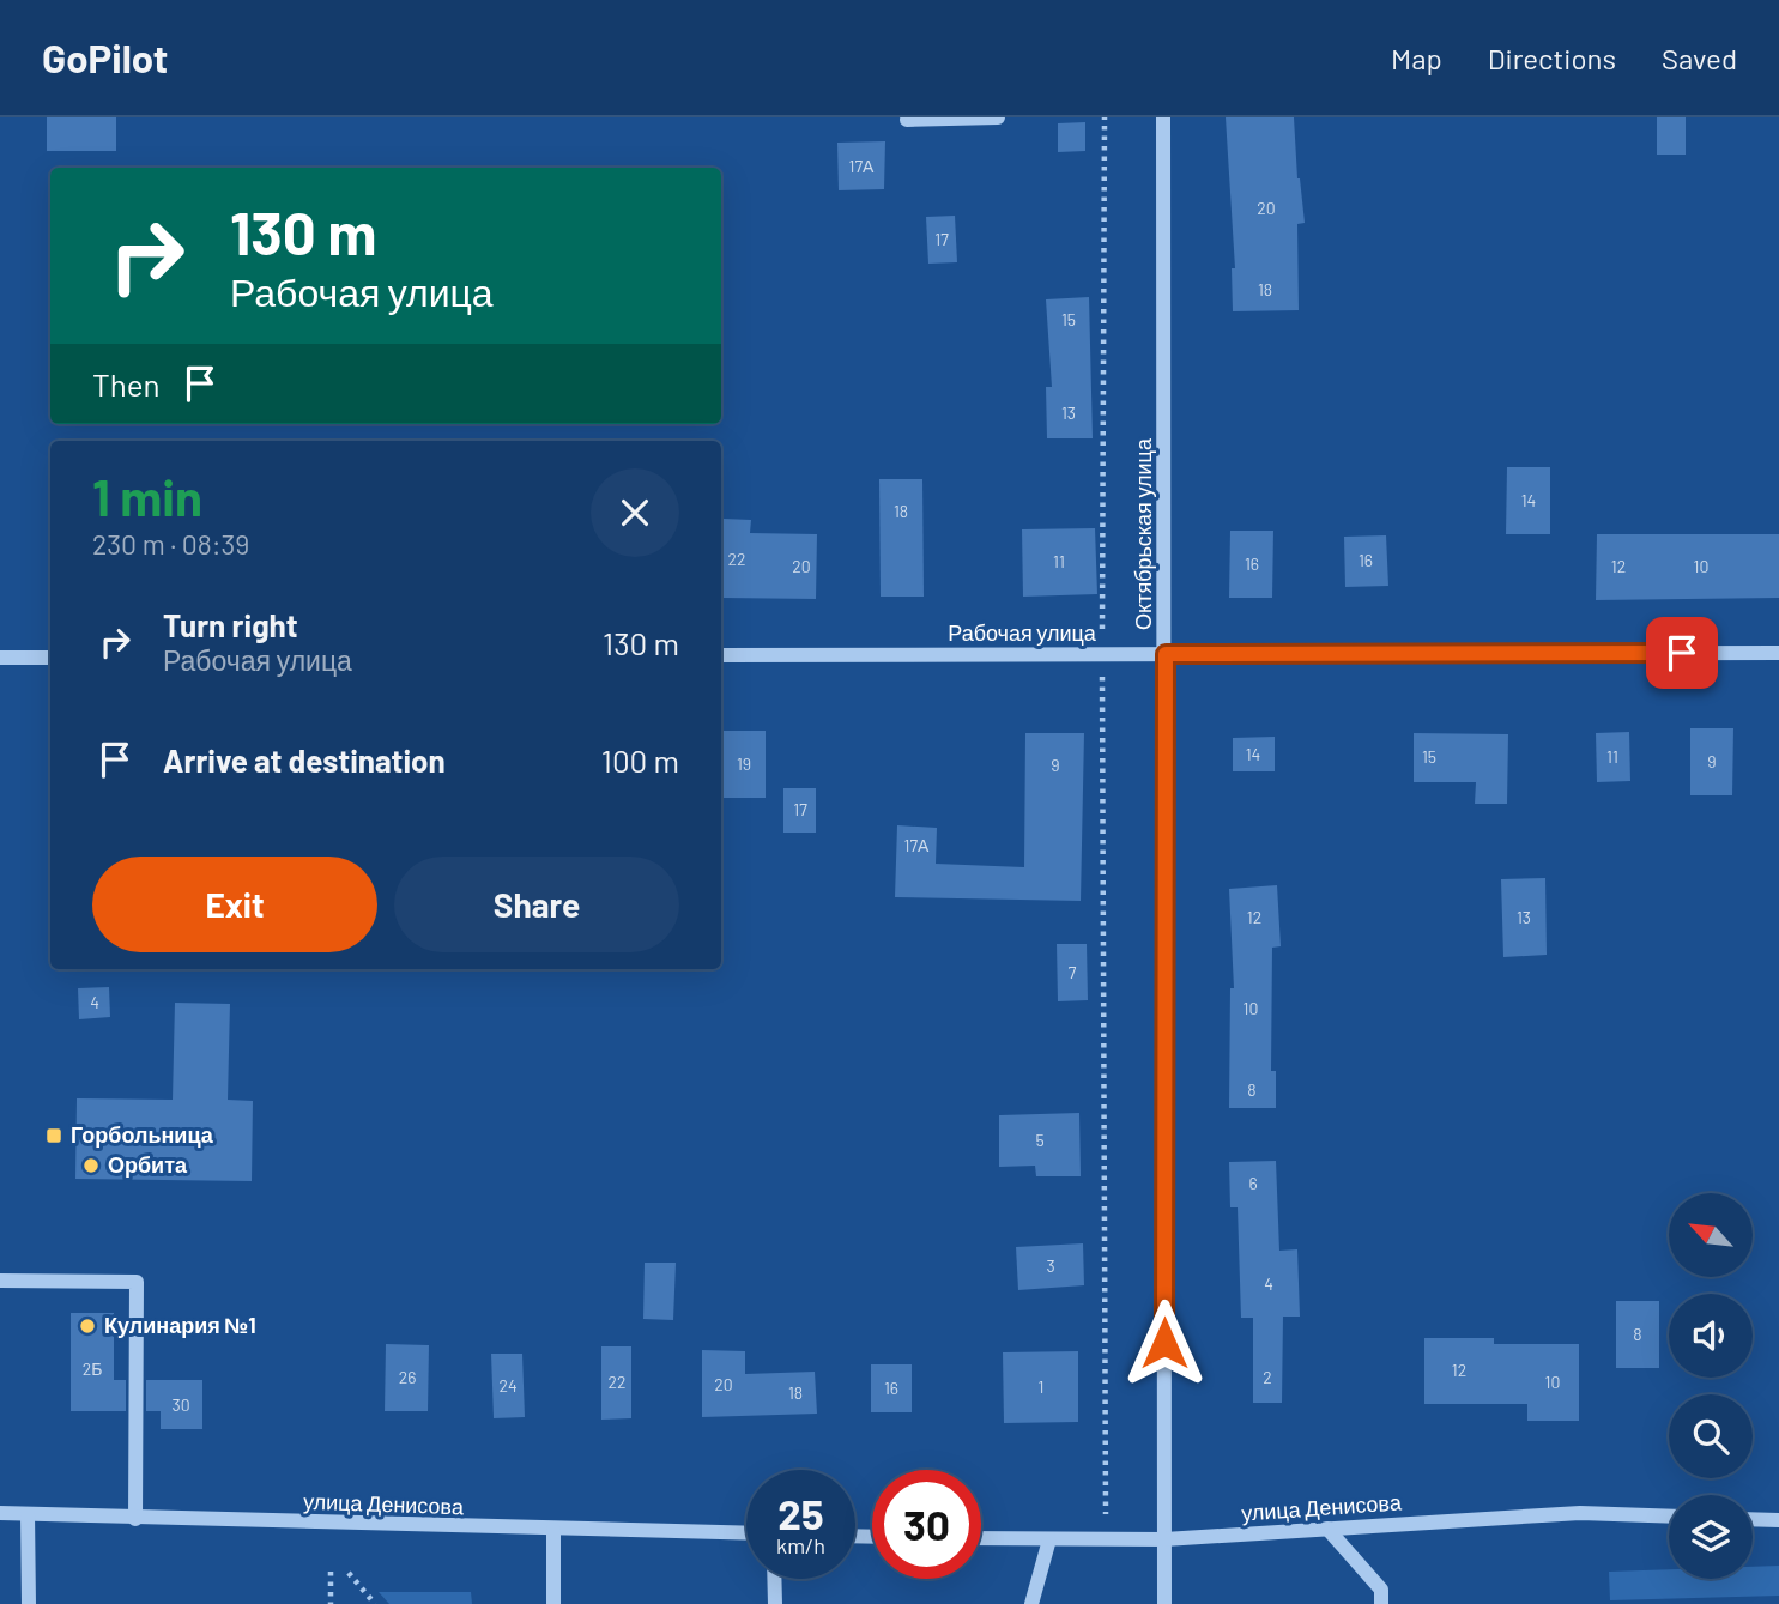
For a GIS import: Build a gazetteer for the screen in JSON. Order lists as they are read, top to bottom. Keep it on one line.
{"streets":{"street":["Октябрьская улица","Рабочая улица","улица Денисова"]},"crossings":[["Октябрьская улица","Рабочая улица"],["Октябрьская улица","улица Денисова"]],"places":{"transit":["Горбольница"],"other":["Орбита","Кулинария №1"]},"house_numbers":["17А","20","17","18","15","13","14","18","22","16","11","16","20","12","10","14","15","11","9","19","9","17","17А","12","13","7","4","10","8","5","6","3","4","8","2Б","12","26","2","22","10","20","24","1","16","18","30"],"north":"top left","page":{"header":"GoPilot","nav":["Map","Directions","Saved"],"turn":["130 m","Рабочая улица"],"then":"Then","heading":["1 min","230 m · 08:39"],"list":[{"name":"Turn right","note":"Рабочая улица","value":"130 m"},{"name":"Arrive at destination","value":"100 m"}],"buttons":["Exit","Share"],"speed":"25 km/h","limit":"30"}}
